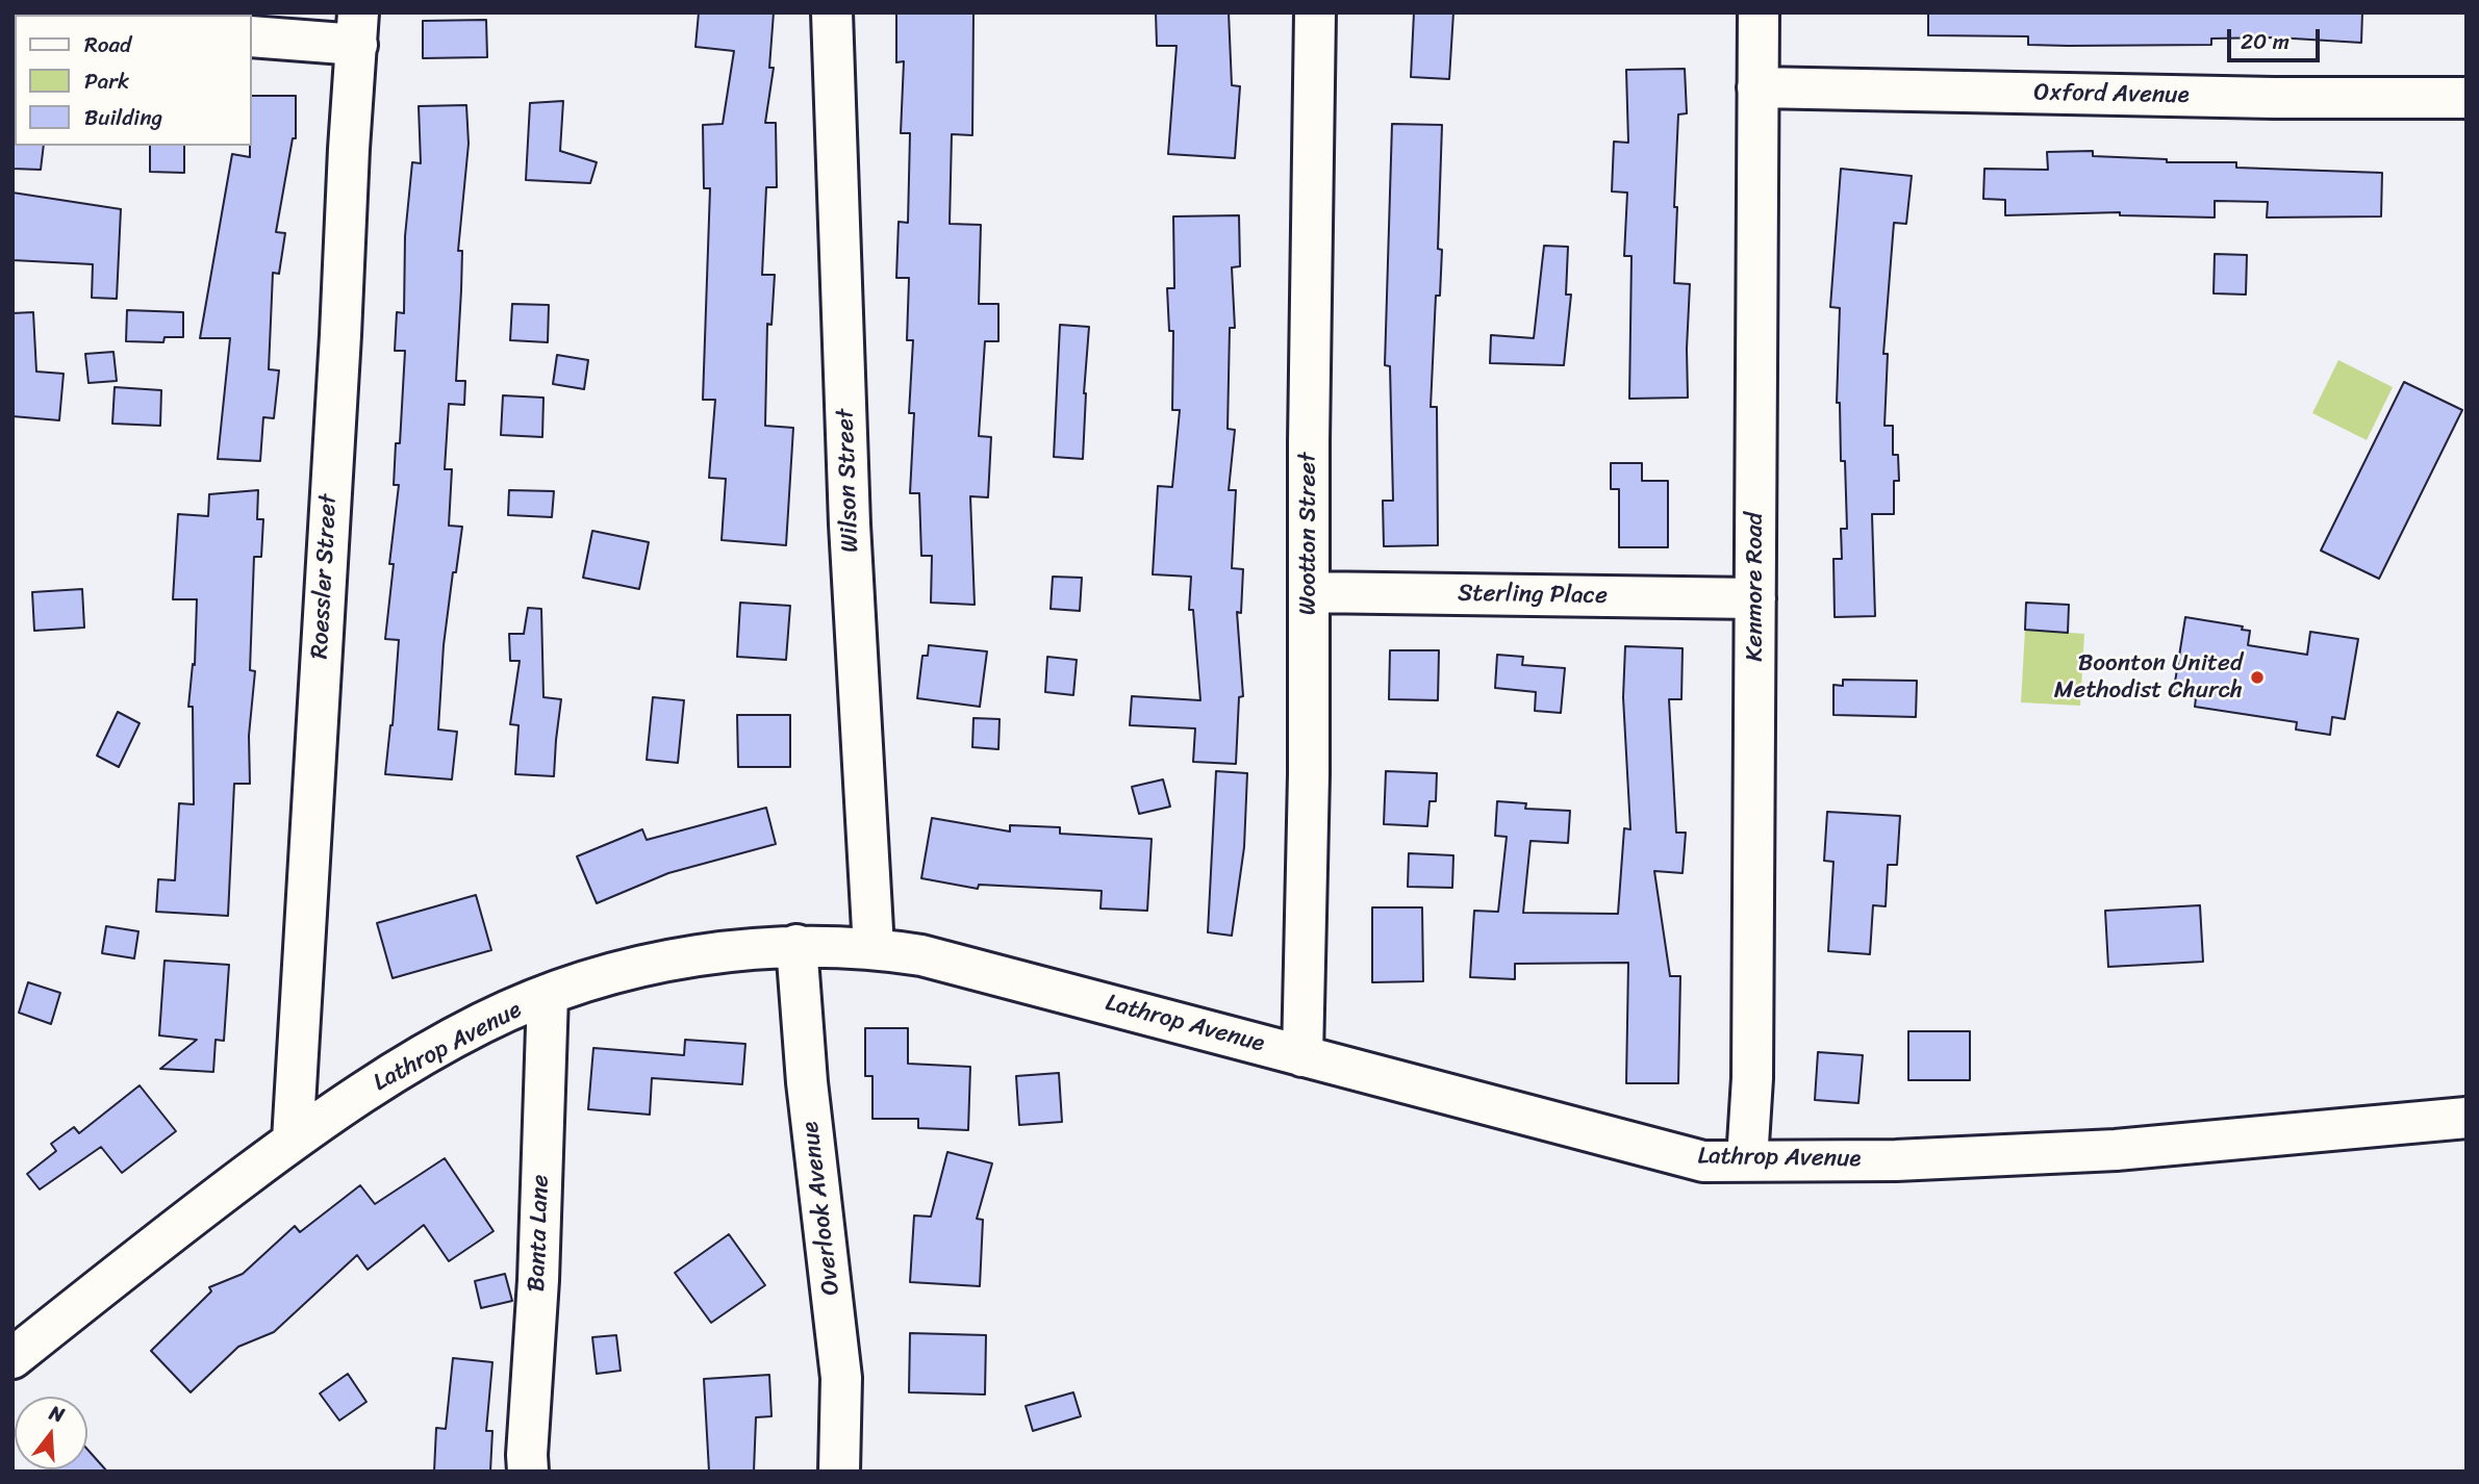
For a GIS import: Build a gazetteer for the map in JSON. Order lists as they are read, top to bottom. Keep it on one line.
{"streets":{"street":["Oxford Avenue","Wilson Street","Wootton Street","Roessler Street","Kenmore Road","Sterling Place","Lathrop Avenue","Overlook Avenue","Banta Lane"]},"crossings":[["Oxford Avenue","Kenmore Road"],["Wilson Street","Lathrop Avenue"],["Wootton Street","Sterling Place"],["Wootton Street","Lathrop Avenue"],["Roessler Street","Lathrop Avenue"],["Kenmore Road","Sterling Place"],["Kenmore Road","Lathrop Avenue"],["Lathrop Avenue","Overlook Avenue"],["Lathrop Avenue","Banta Lane"]],"places":["Boonton United Methodist Church"],"legend":["Road","Park","Building"],"scale_bar":"20 m","north":"top"}
